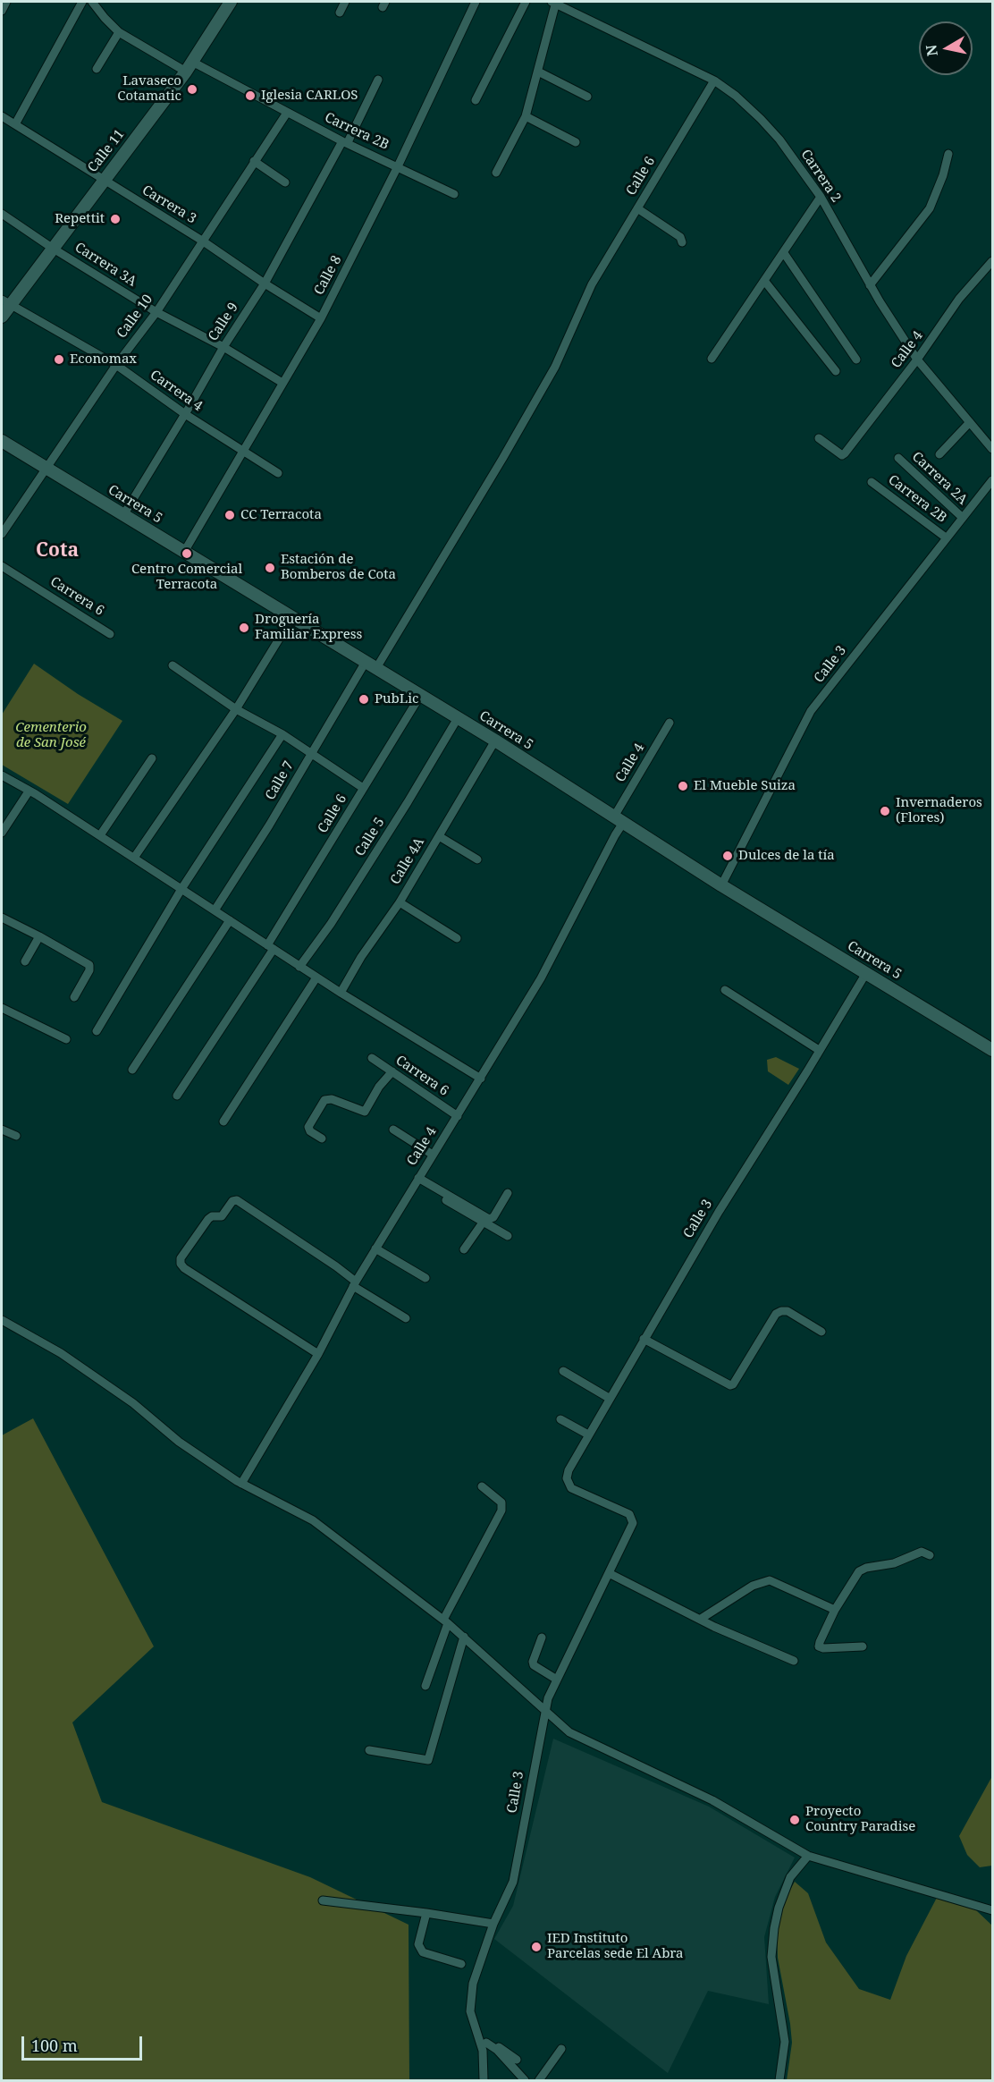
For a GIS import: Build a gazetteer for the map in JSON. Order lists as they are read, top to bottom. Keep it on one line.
{"streets":{"main road":["Calle 11","Carrera 5"],"street":["Carrera 2B","Calle 6","Carrera 2","Carrera 3","Carrera 3A","Calle 8","Calle 10","Calle 9","Calle 4","Carrera 4","Carrera 2A","Carrera 6","Calle 3","Calle 7","Calle 5","Calle 4A"]},"crossings":[["Carrera 2B","Calle 11"],["Carrera 2B","Calle 8"],["Carrera 2B","Calle 10"],["Carrera 2B","Calle 9"],["Carrera 2B","Calle 3"],["Calle 11","Carrera 3"],["Calle 11","Carrera 3A"],["Calle 11","Carrera 4"],["Calle 6","Carrera 2"],["Calle 6","Carrera 5"],["Calle 6","Calle 7"],["Carrera 2","Calle 4"],["Carrera 3","Calle 8"],["Carrera 3","Calle 10"],["Carrera 3","Calle 9"],["Carrera 3A","Calle 8"],["Carrera 3A","Calle 10"],["Carrera 3A","Calle 9"],["Calle 8","Carrera 4"],["Calle 8","Carrera 5"],["Calle 10","Carrera 4"],["Calle 10","Carrera 5"],["Calle 9","Carrera 4"],["Calle 9","Carrera 5"],["Calle 4","Carrera 5"],["Calle 4","Carrera 6"],["Carrera 2A","Calle 3"],["Carrera 5","Calle 3"],["Carrera 5","Calle 7"],["Carrera 5","Calle 5"],["Carrera 5","Calle 4A"]],"districts":["Cota"],"parks":["Cementerio de San José"],"places":["Lavaseco Cotamatic","Iglesia CARLOS","Repettit","Economax","CC Terracota","Centro Comercial Terracota","Estación de Bomberos de Cota","Droguería Familiar Express","PubLic","El Mueble Suiza","Invernaderos (Flores)","Dulces de la tía","Proyecto Country Paradise","IED Instituto Parcelas sede El Abra"],"scale_bar":"100 m","north":"left"}
